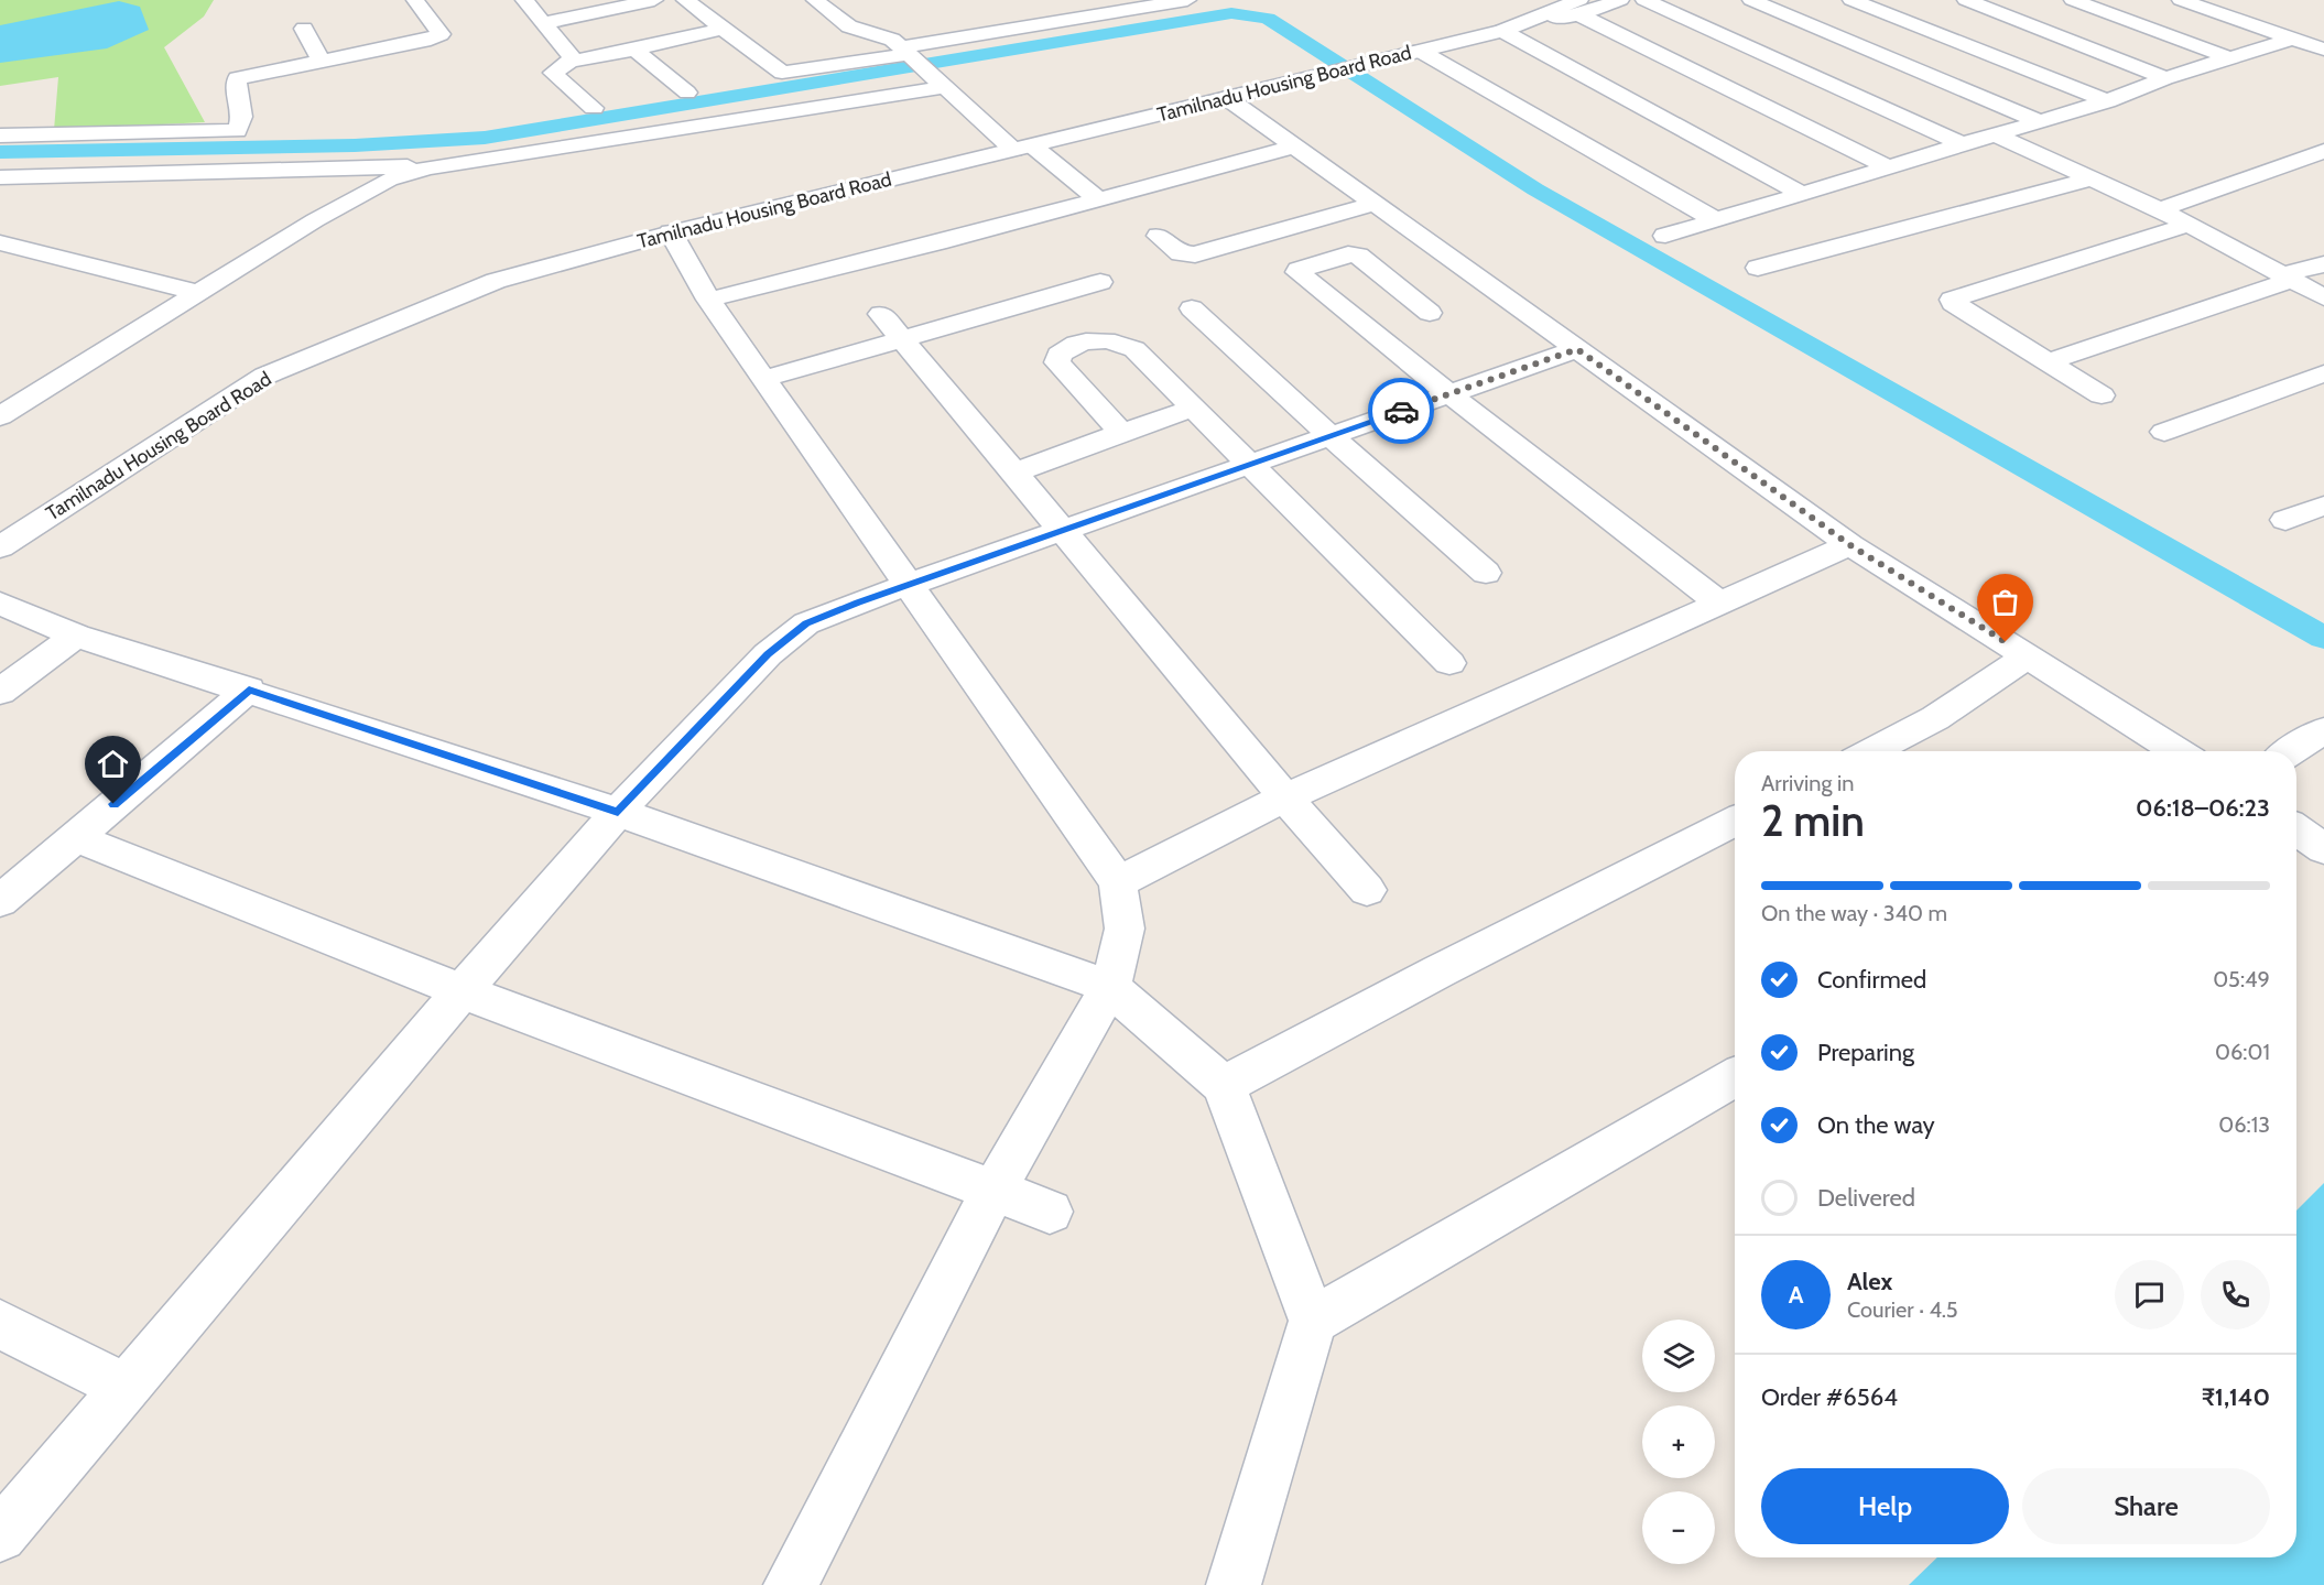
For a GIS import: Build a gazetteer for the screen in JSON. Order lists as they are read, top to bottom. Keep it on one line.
{"streets":{"street":["Tamilnadu Housing Board Road"]},"page":{"heading":["2 min","Arriving in","06:18–06:23"],"panel":["Alex","Courier · 4.5","Order #6564","₹1,140"],"bar":"On the way · 340 m","list":[["Confirmed","05:49"],["Preparing","06:01"],["On the way","06:13"],"Delivered"],"round":"A","map_buttons":["+","−"],"buttons":["Help","Share"]}}
